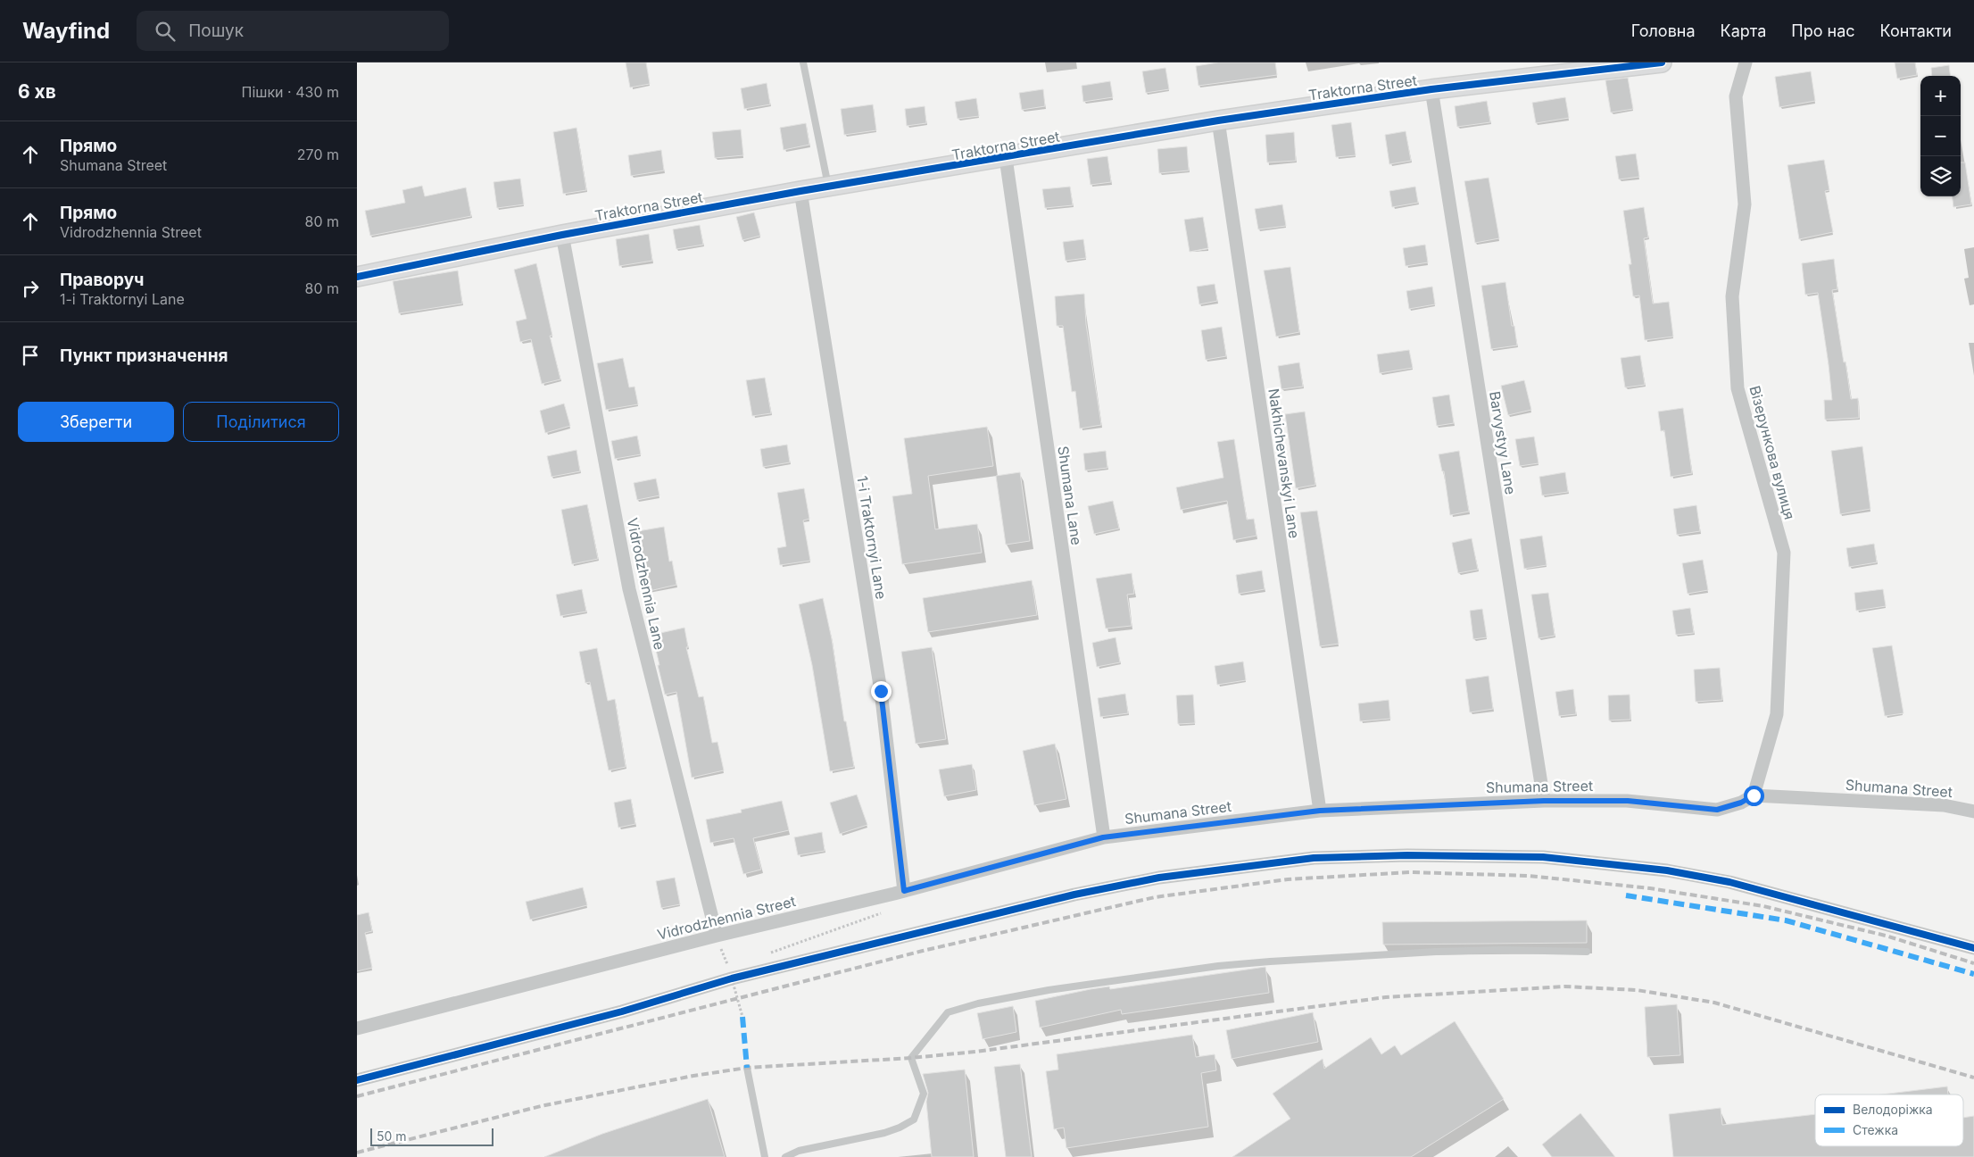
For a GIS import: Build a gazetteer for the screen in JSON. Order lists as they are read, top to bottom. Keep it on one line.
{"streets":{"street":["Traktorna Street","Barvystyy Lane","Візерункова вулиця","Nakhichevanskyi Lane","Shumana Lane","1-i Traktornyi Lane","Vidrodzhennia Lane","Shumana Street","Vidrodzhennia Street"]},"crossings":[["Traktorna Street","Barvystyy Lane"],["Traktorna Street","Nakhichevanskyi Lane"],["Traktorna Street","Shumana Lane"],["Traktorna Street","1-i Traktornyi Lane"],["Traktorna Street","Vidrodzhennia Lane"],["Barvystyy Lane","Shumana Street"],["Візерункова вулиця","Shumana Street"],["Nakhichevanskyi Lane","Shumana Street"],["Shumana Lane","Shumana Street"],["Shumana Lane","Vidrodzhennia Street"],["1-i Traktornyi Lane","Vidrodzhennia Street"],["Vidrodzhennia Lane","Vidrodzhennia Street"],["Shumana Street","Vidrodzhennia Street"]],"legend":["Велодоріжка","Стежка"],"scale_bar":"50 m","page":{"header":"Wayfind","search":"Пошук","nav":["Головна","Карта","Про нас","Контакти"],"heading":["6 хв","Пішки · 430 m"],"map_buttons":["+","−"],"list":[["Прямо","Shumana Street","270 m"],["Прямо","Vidrodzhennia Street","80 m"],["Праворуч","1-i Traktornyi Lane","80 m"],"Пункт призначення"],"buttons":["Зберегти","Поділитися"],"scale":"50 m"}}
